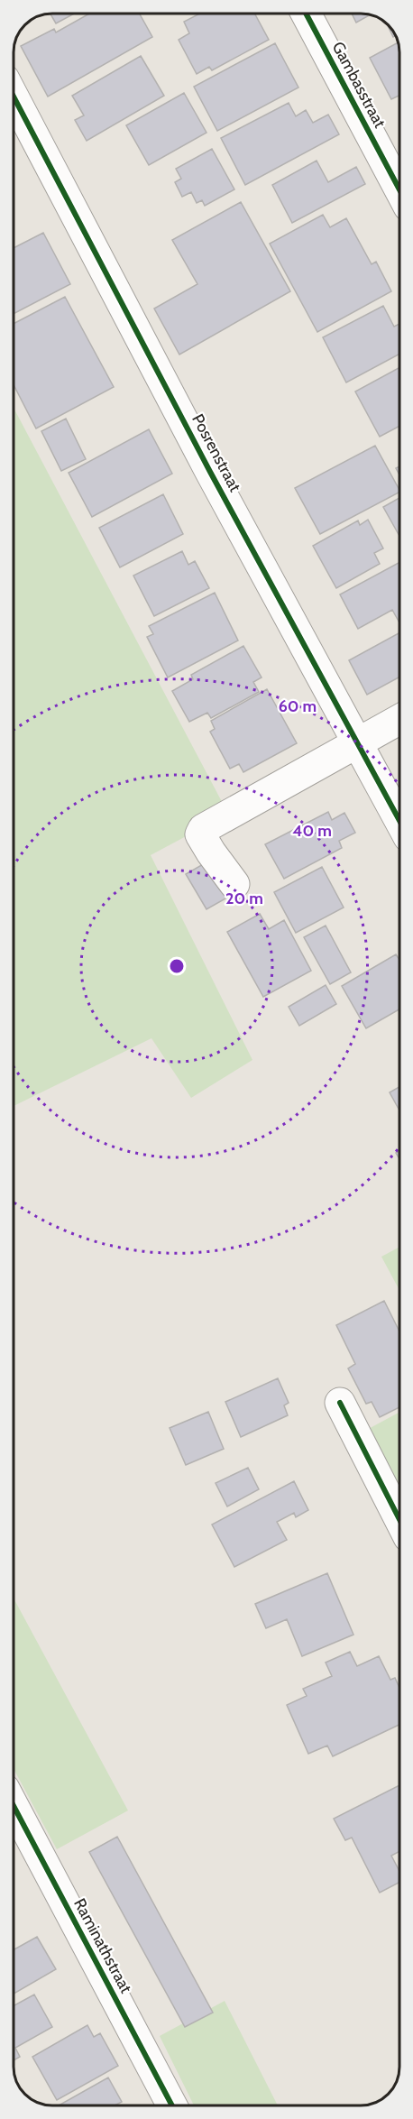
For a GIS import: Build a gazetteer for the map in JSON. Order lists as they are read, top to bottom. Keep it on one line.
{"streets":{"street":["Gambasstraat","Posrenstraat","Raminathstraat"]},"rings":["60 m","40 m","20 m"]}
